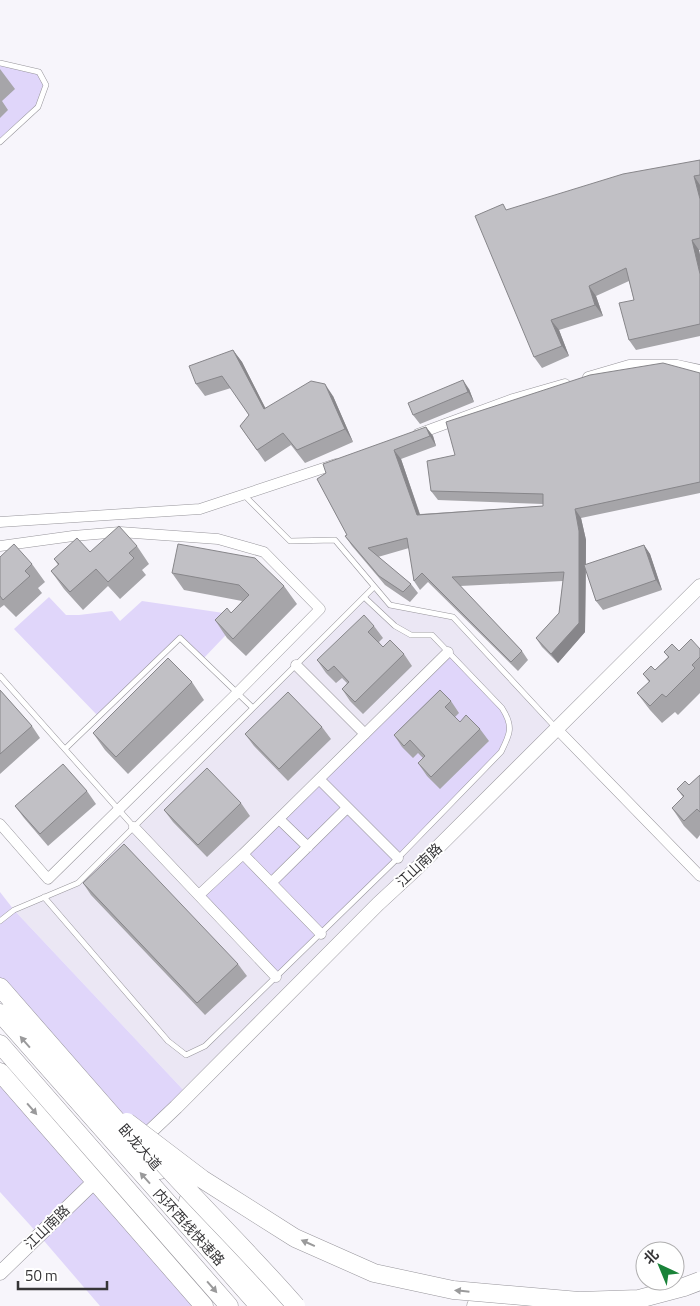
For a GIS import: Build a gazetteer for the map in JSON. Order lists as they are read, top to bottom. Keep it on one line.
{"streets":{"highway":["卧龙大道","内环西线快速路"],"street":["江山南路"]},"crossings":[["江山南路","卧龙大道"]],"scale_bar":"50 m","north":"top left"}
